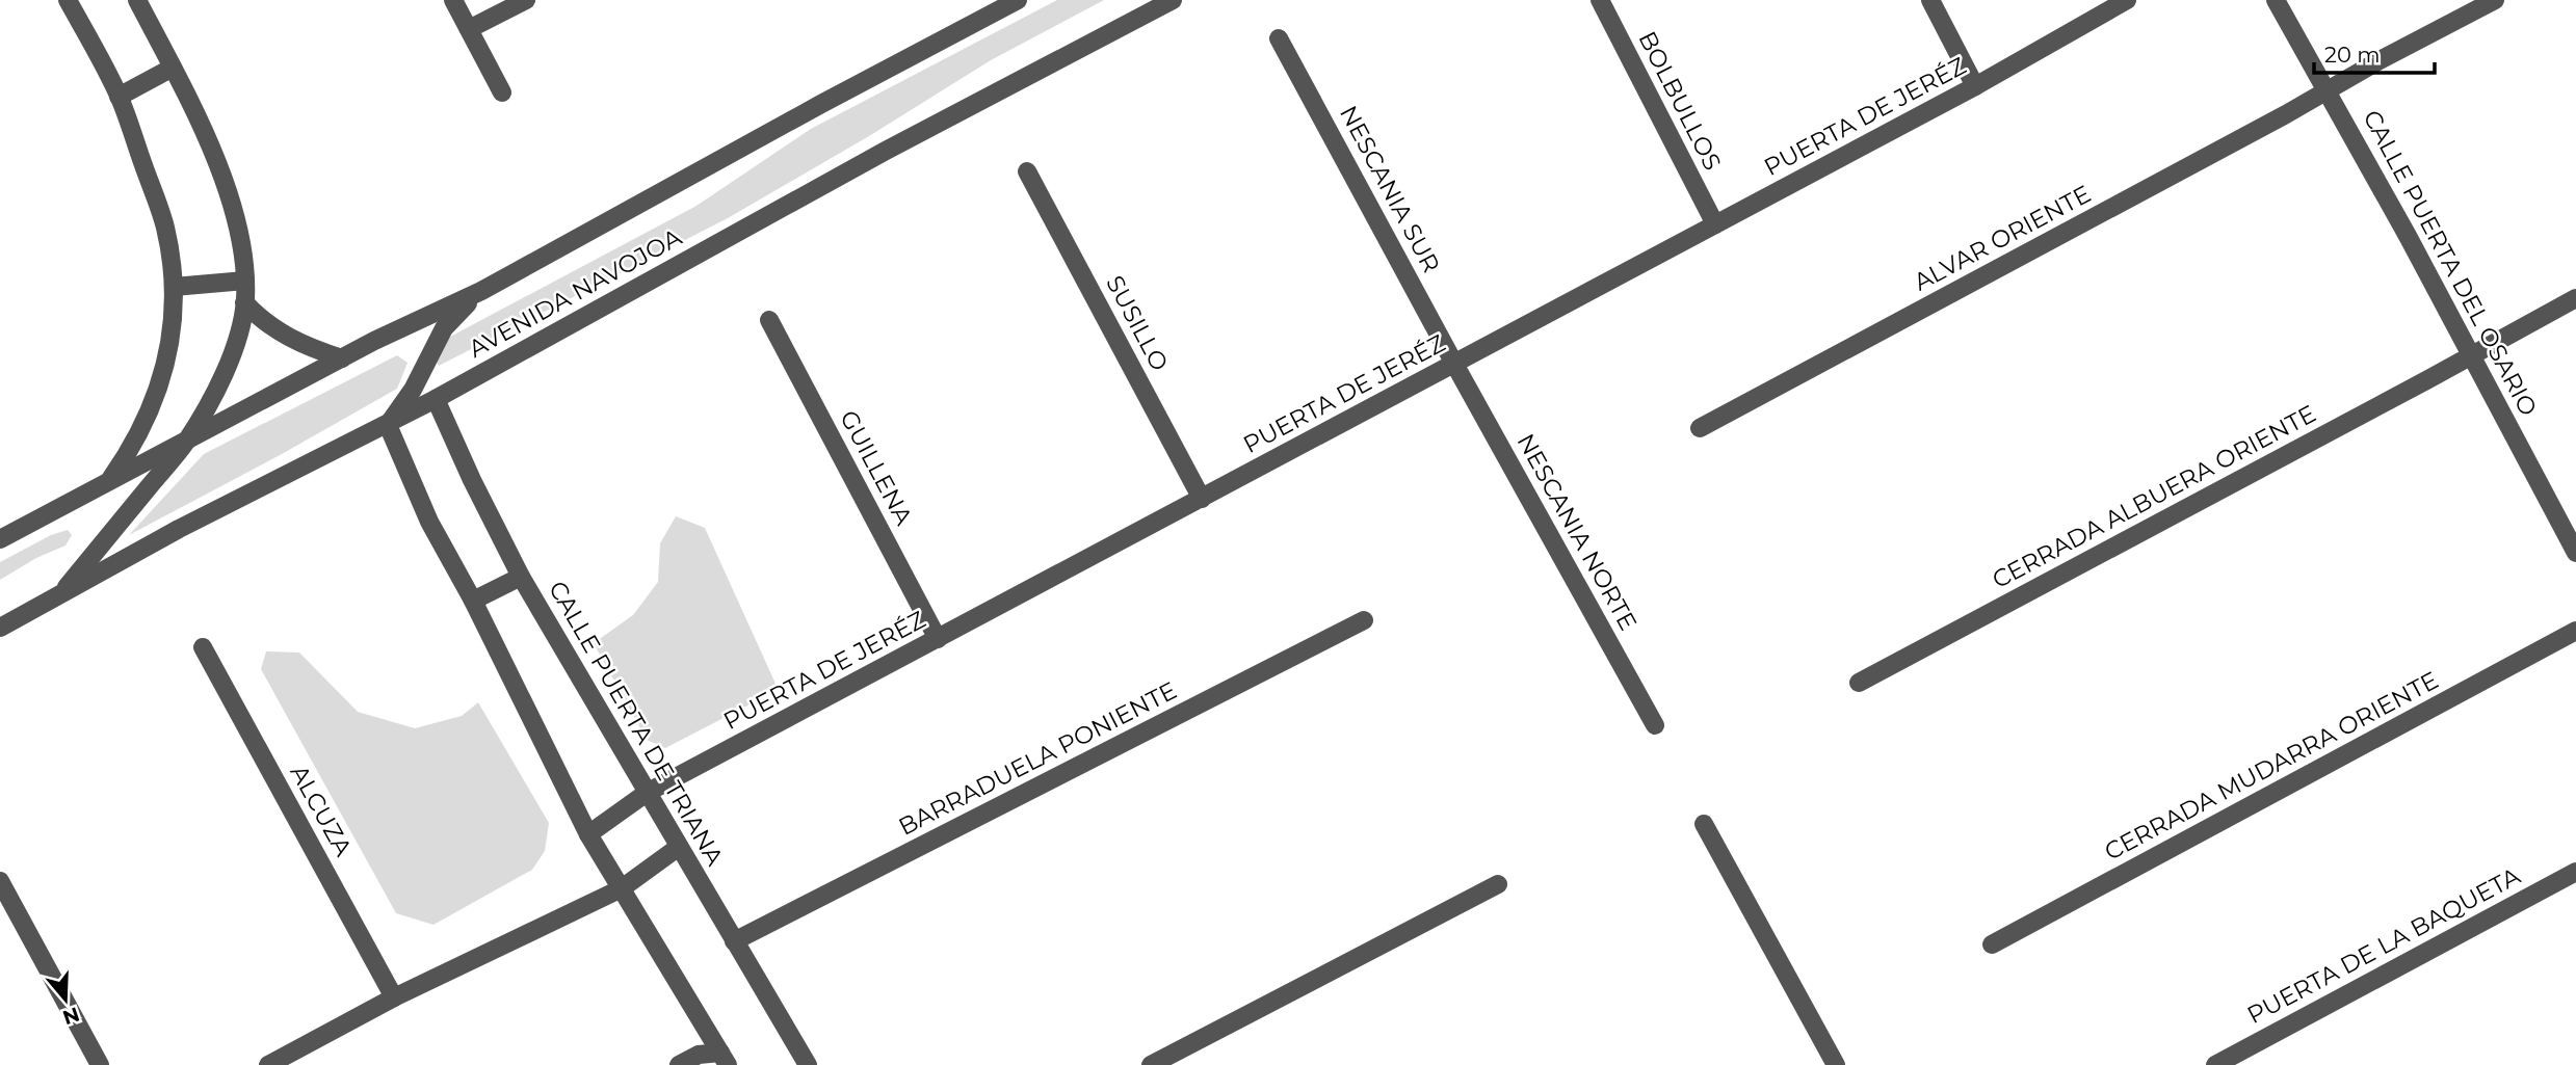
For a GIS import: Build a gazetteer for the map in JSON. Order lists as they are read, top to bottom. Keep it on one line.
{"streets":{"street":["BOLBULLOS","PUERTA DE JERÉZ","NESCANIA SUR","ALVAR ORIENTE","CALLE PUERTA DEL OSARIO","AVENIDA NAVOJOA","SUSILLO","GUILLENA","CERRADA ALBUERA ORIENTE","NESCANIA NORTE","CALLE PUERTA DE TRIANA","BARRADUELA PONIENTE","CERRADA MUDARRA ORIENTE","ALCUZA","PUERTA DE LA BAQUETA"]},"crossings":[["BOLBULLOS","PUERTA DE JERÉZ"],["PUERTA DE JERÉZ","NESCANIA SUR"],["PUERTA DE JERÉZ","SUSILLO"],["PUERTA DE JERÉZ","GUILLENA"],["PUERTA DE JERÉZ","NESCANIA NORTE"],["PUERTA DE JERÉZ","CALLE PUERTA DE TRIANA"],["NESCANIA SUR","NESCANIA NORTE"],["ALVAR ORIENTE","CALLE PUERTA DEL OSARIO"],["CALLE PUERTA DEL OSARIO","CERRADA ALBUERA ORIENTE"],["AVENIDA NAVOJOA","CALLE PUERTA DE TRIANA"],["CALLE PUERTA DE TRIANA","BARRADUELA PONIENTE"]],"scale_bar":"20 m","north":"bottom"}
